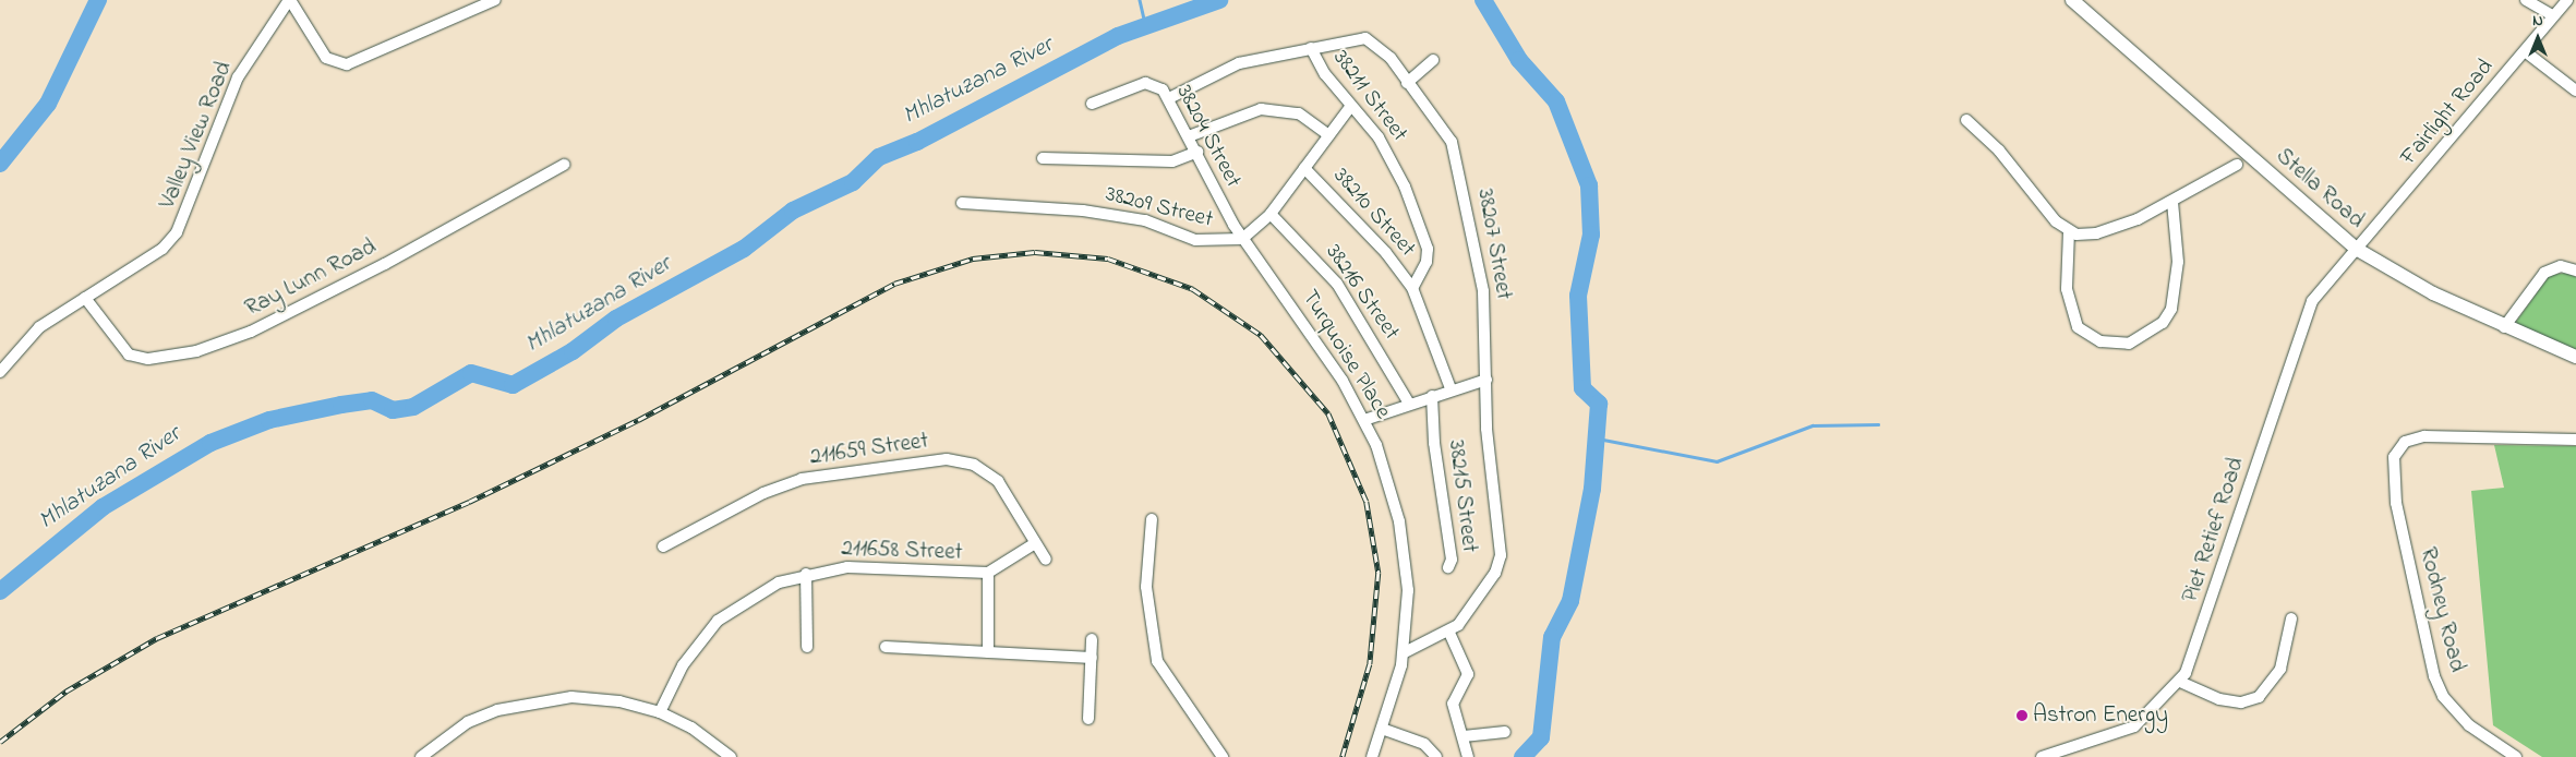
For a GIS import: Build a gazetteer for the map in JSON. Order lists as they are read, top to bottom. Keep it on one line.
{"streets":{"main road":["Stella Road"],"street":["38211 Street","Fairlight Road","Valley View Road","38204 Street","38209 Street","38210 Street","38207 Street","Ray Lunn Road","38216 Street","Turquoise Place","211659 Street","38215 Street","Piet Retief Road","211658 Street","Rodney Road"]},"crossings":[["38211 Street","38209 Street"],["38211 Street","38210 Street"],["38211 Street","38207 Street"],["Fairlight Road","Stella Road"],["Fairlight Road","Piet Retief Road"],["Valley View Road","Ray Lunn Road"],["38204 Street","38209 Street"],["38204 Street","38207 Street"],["38204 Street","Turquoise Place"],["Stella Road","Piet Retief Road"],["38209 Street","38210 Street"],["38209 Street","38216 Street"],["38209 Street","Turquoise Place"],["211659 Street","211658 Street"]],"water":["Mhlatuzana River"],"places":["Astron Energy"],"north":"top"}
